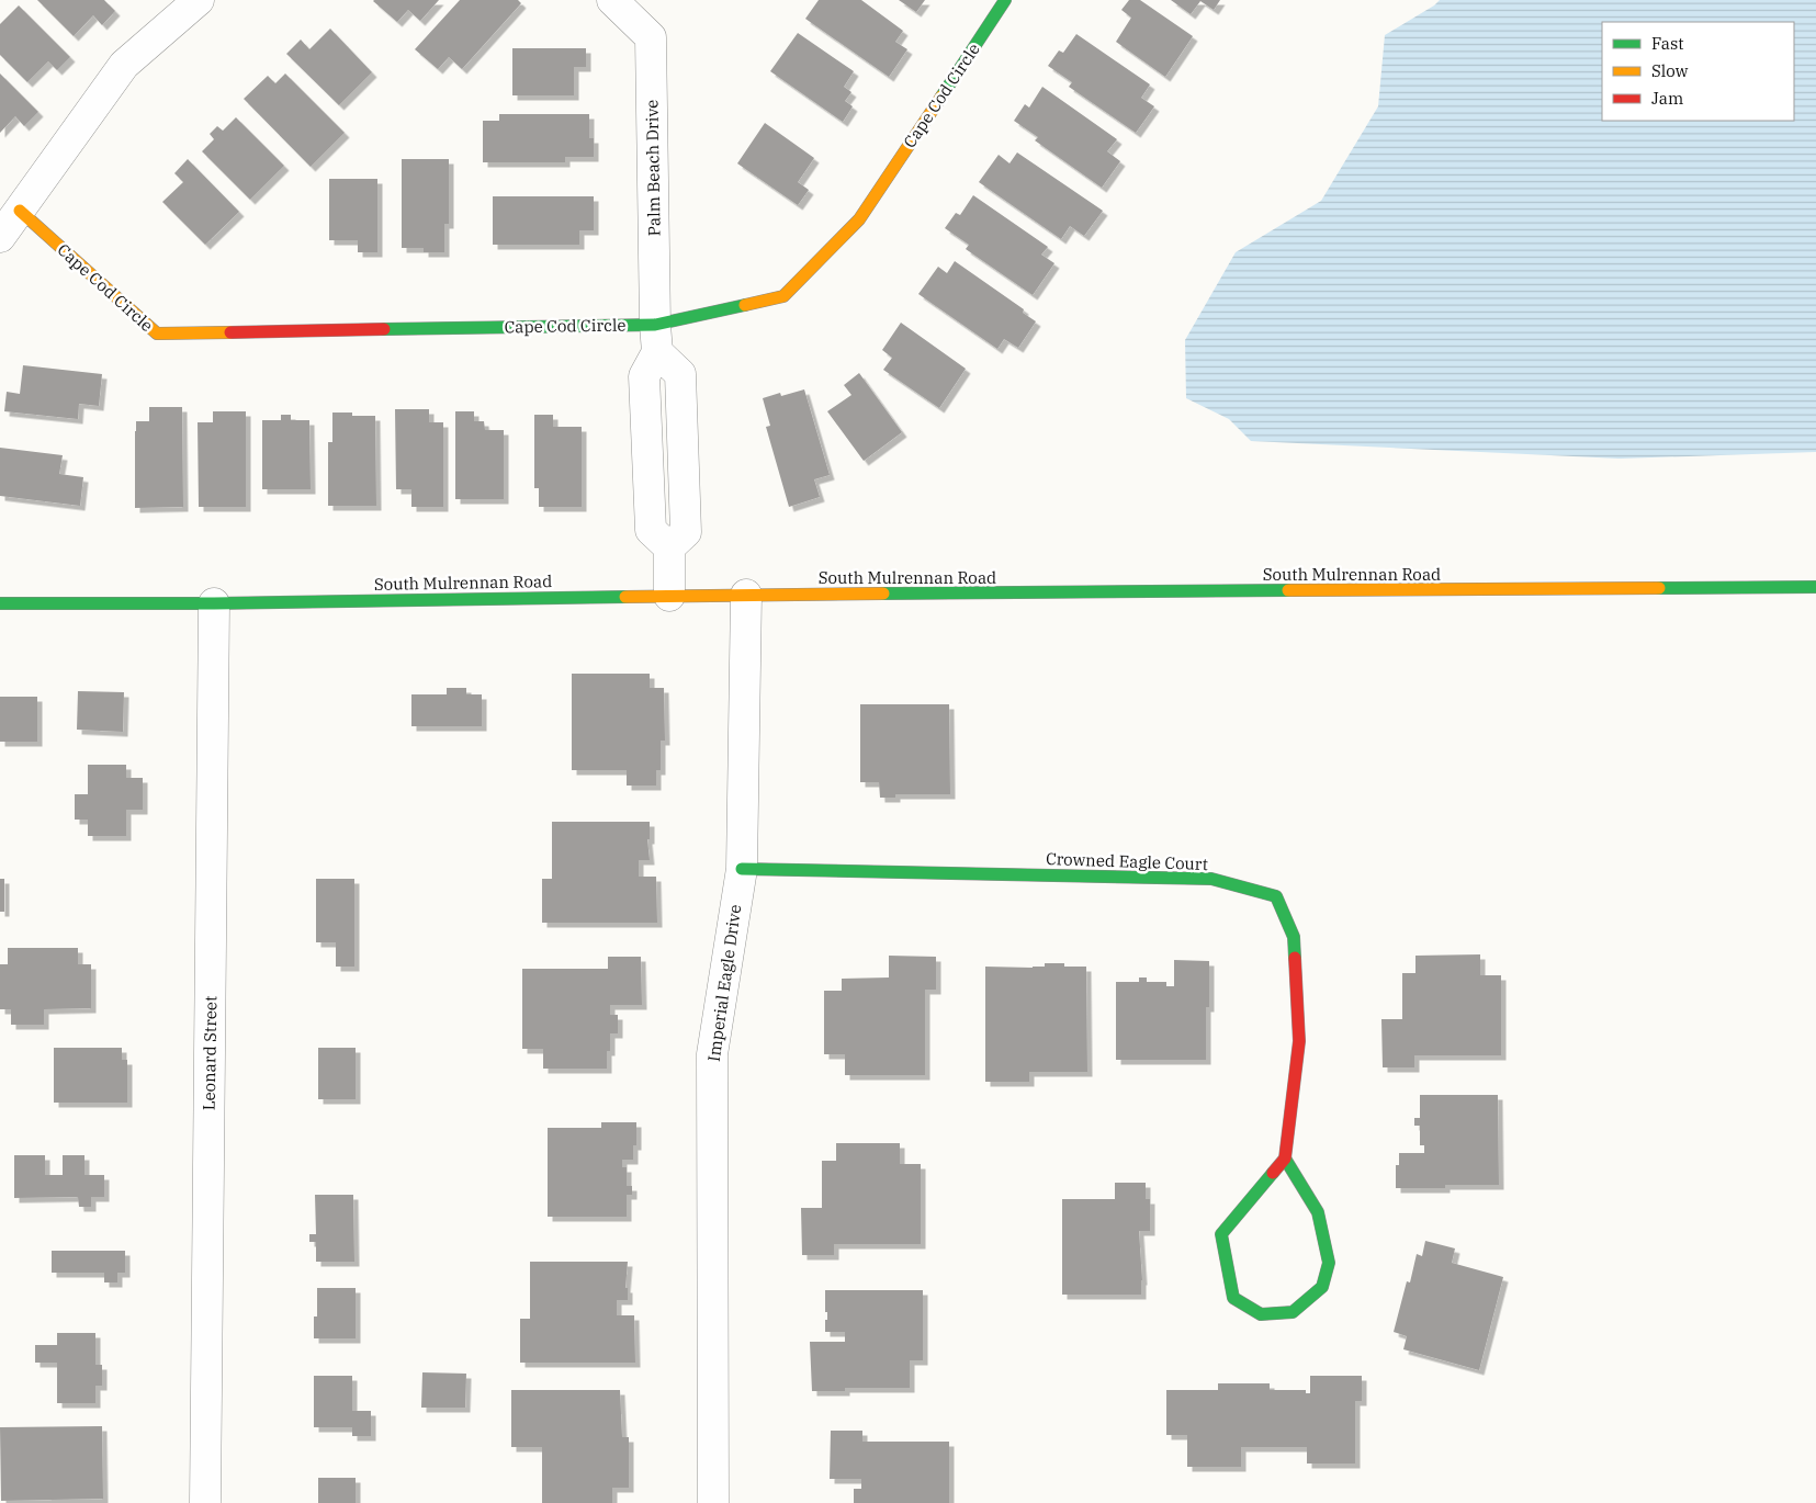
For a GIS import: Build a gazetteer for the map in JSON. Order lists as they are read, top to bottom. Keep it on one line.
{"streets":{"street":["Cape Cod Circle","Palm Beach Drive","South Mulrennan Road","Crowned Eagle Court","Imperial Eagle Drive","Leonard Street"]},"crossings":[["Cape Cod Circle","Palm Beach Drive"],["South Mulrennan Road","Imperial Eagle Drive"],["South Mulrennan Road","Leonard Street"],["Crowned Eagle Court","Imperial Eagle Drive"]],"legend":["Fast","Slow","Jam"]}
